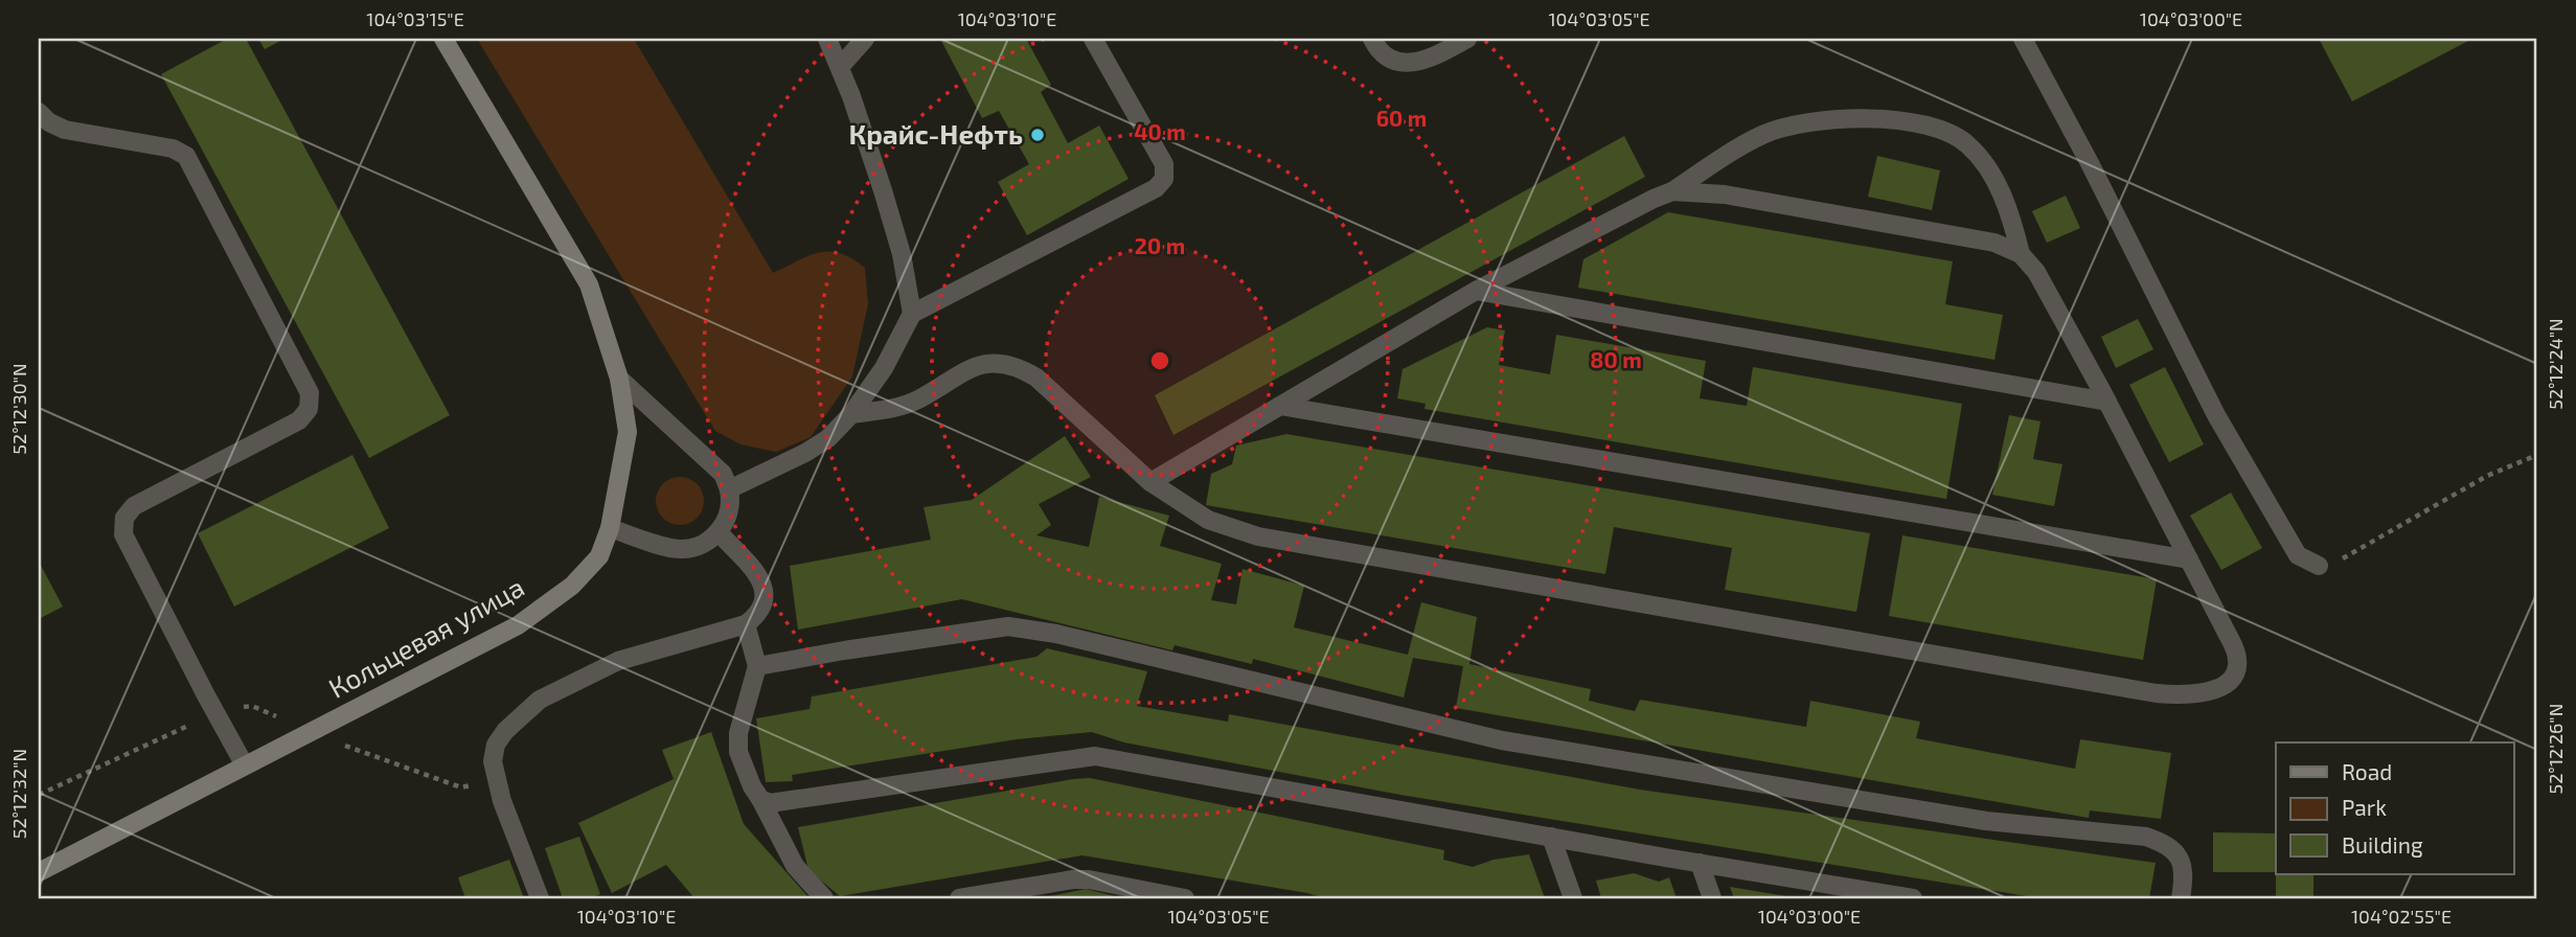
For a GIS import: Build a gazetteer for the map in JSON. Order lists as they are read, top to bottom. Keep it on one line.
{"streets":{"street":["Кольцевая улица"]},"places":["Крайс-Нефть"],"legend":["Road","Park","Building"],"coordinates":["104°03'15\"E","104°03'10\"E","104°03'05\"E","104°03'00\"E","52°12'24\"N","52°12'30\"N","52°12'26\"N","52°12'32\"N","104°02'55\"E"],"rings":["60 m","40 m","20 m","80 m"]}
